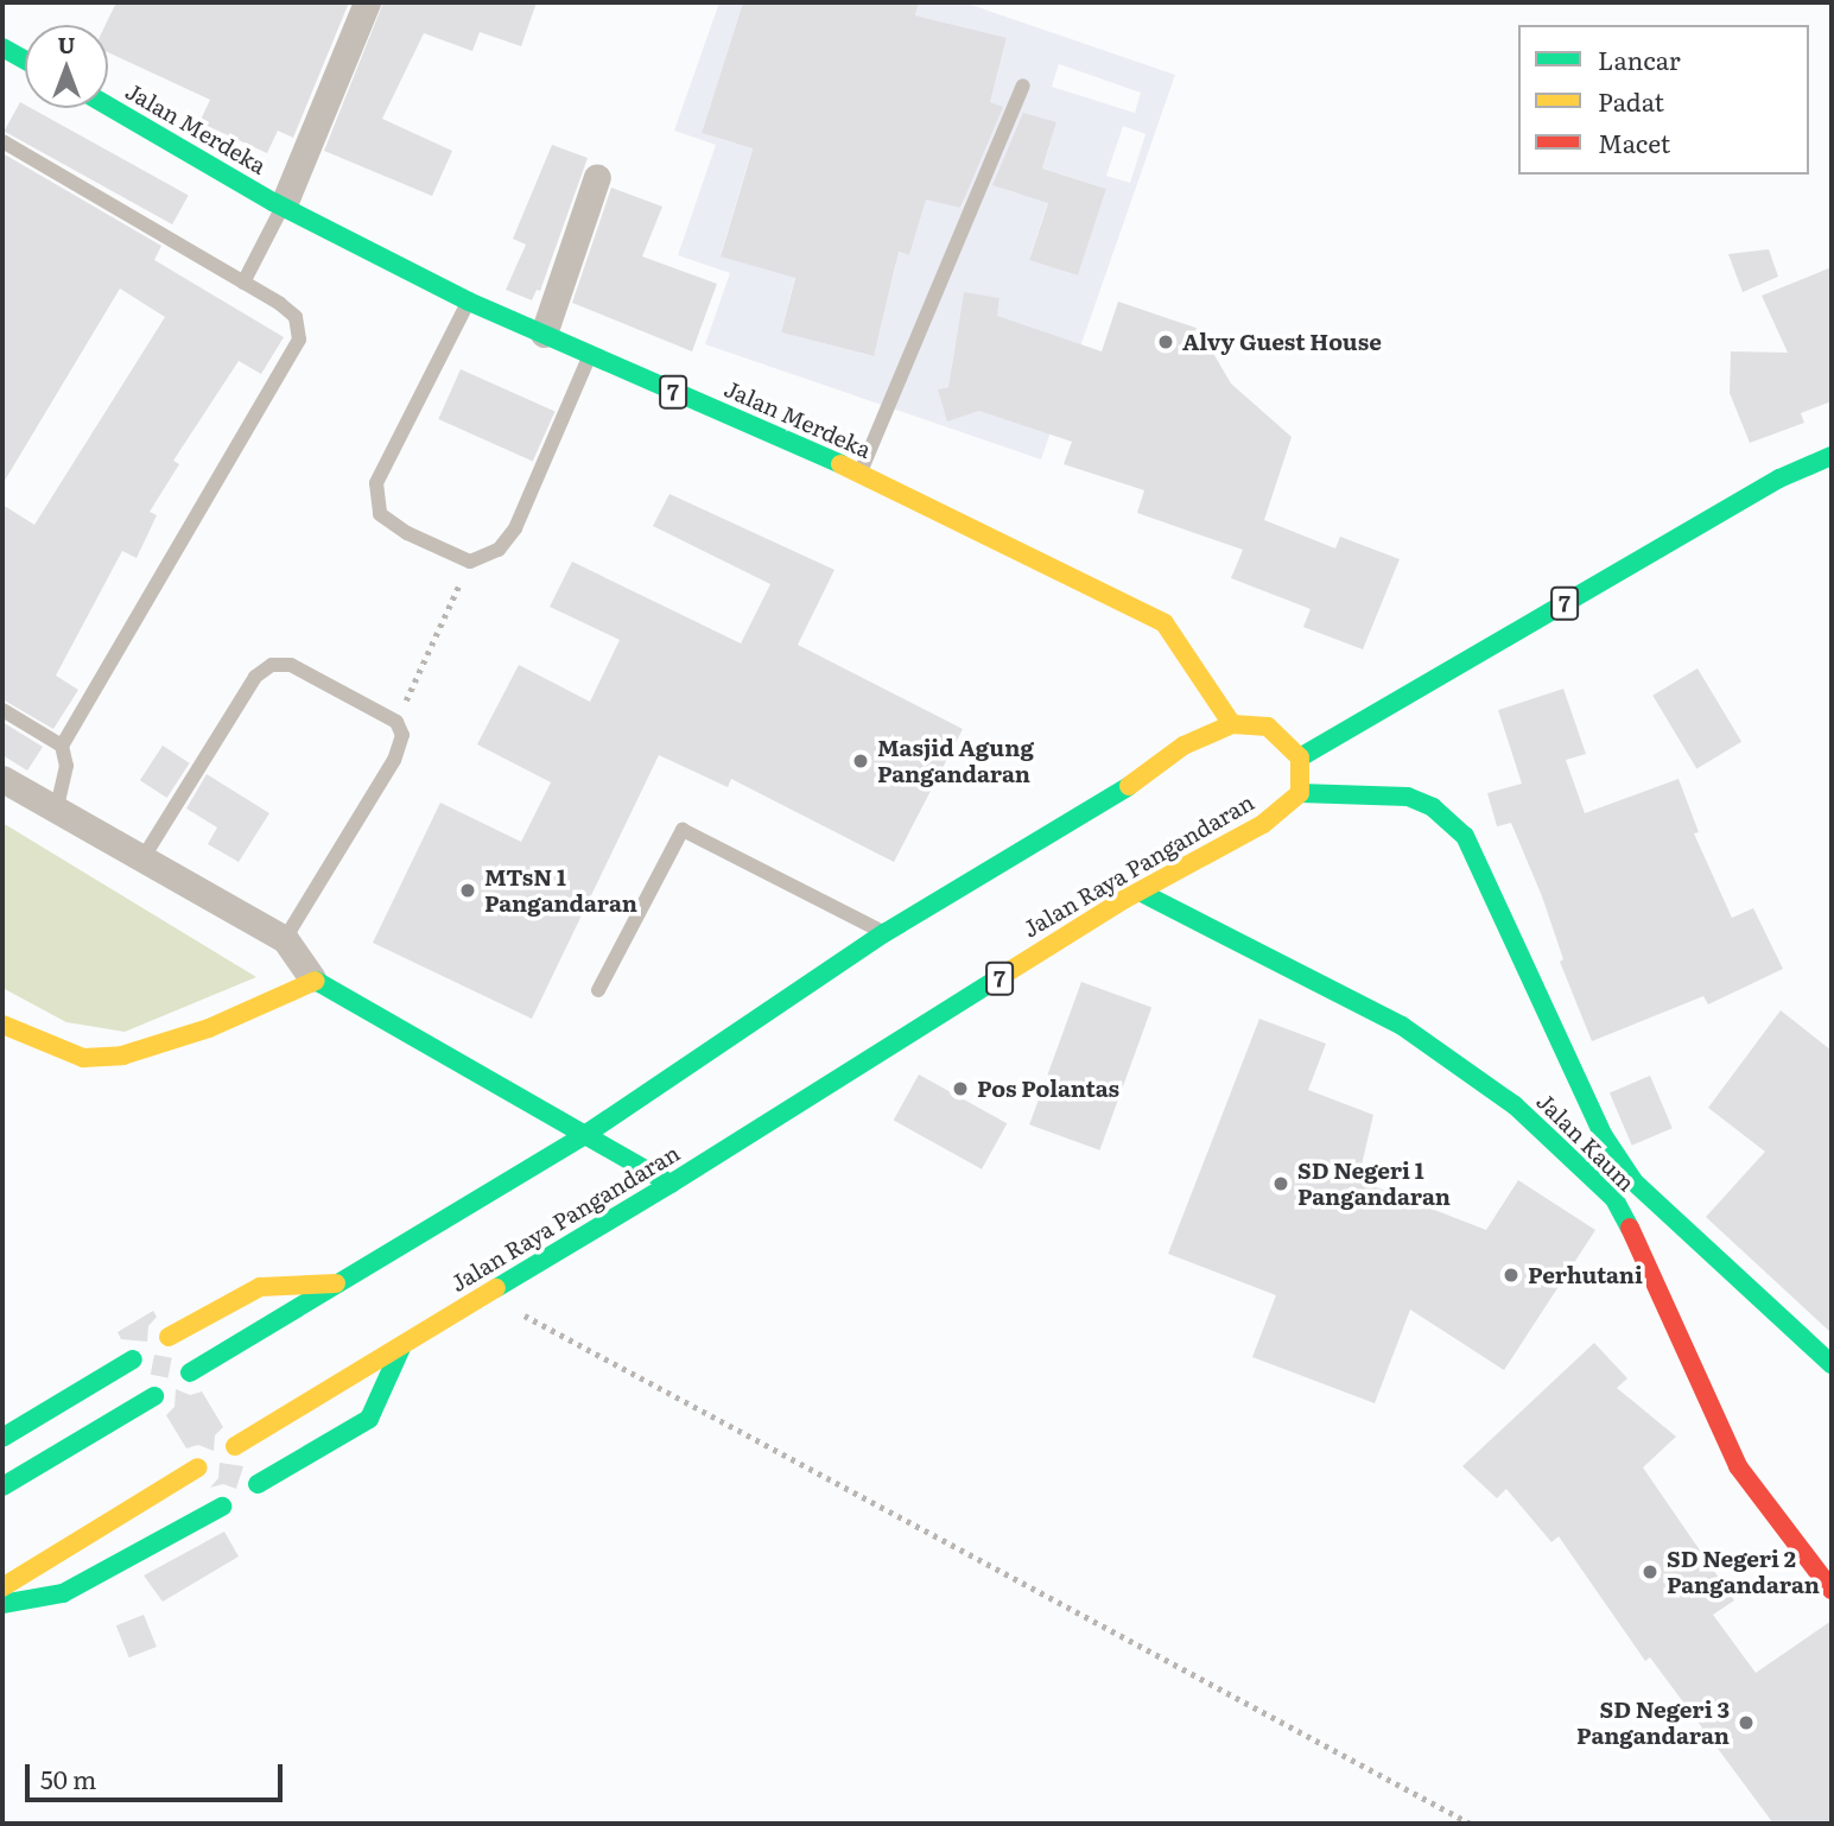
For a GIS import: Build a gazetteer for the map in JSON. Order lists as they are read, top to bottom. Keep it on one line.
{"streets":{"main road":["Jalan Merdeka","7","Jalan Raya Pangandaran","Jalan Kaum"]},"crossings":[["Jalan Raya Pangandaran","Jalan Kaum"]],"places":["Alvy Guest House","Masjid Agung Pangandaran","MTsN 1 Pangandaran","Pos Polantas","SD Negeri 1 Pangandaran","Perhutani","SD Negeri 2 Pangandaran","SD Negeri 3 Pangandaran"],"legend":["Lancar","Padat","Macet"],"scale_bar":"50 m","north":"top"}
